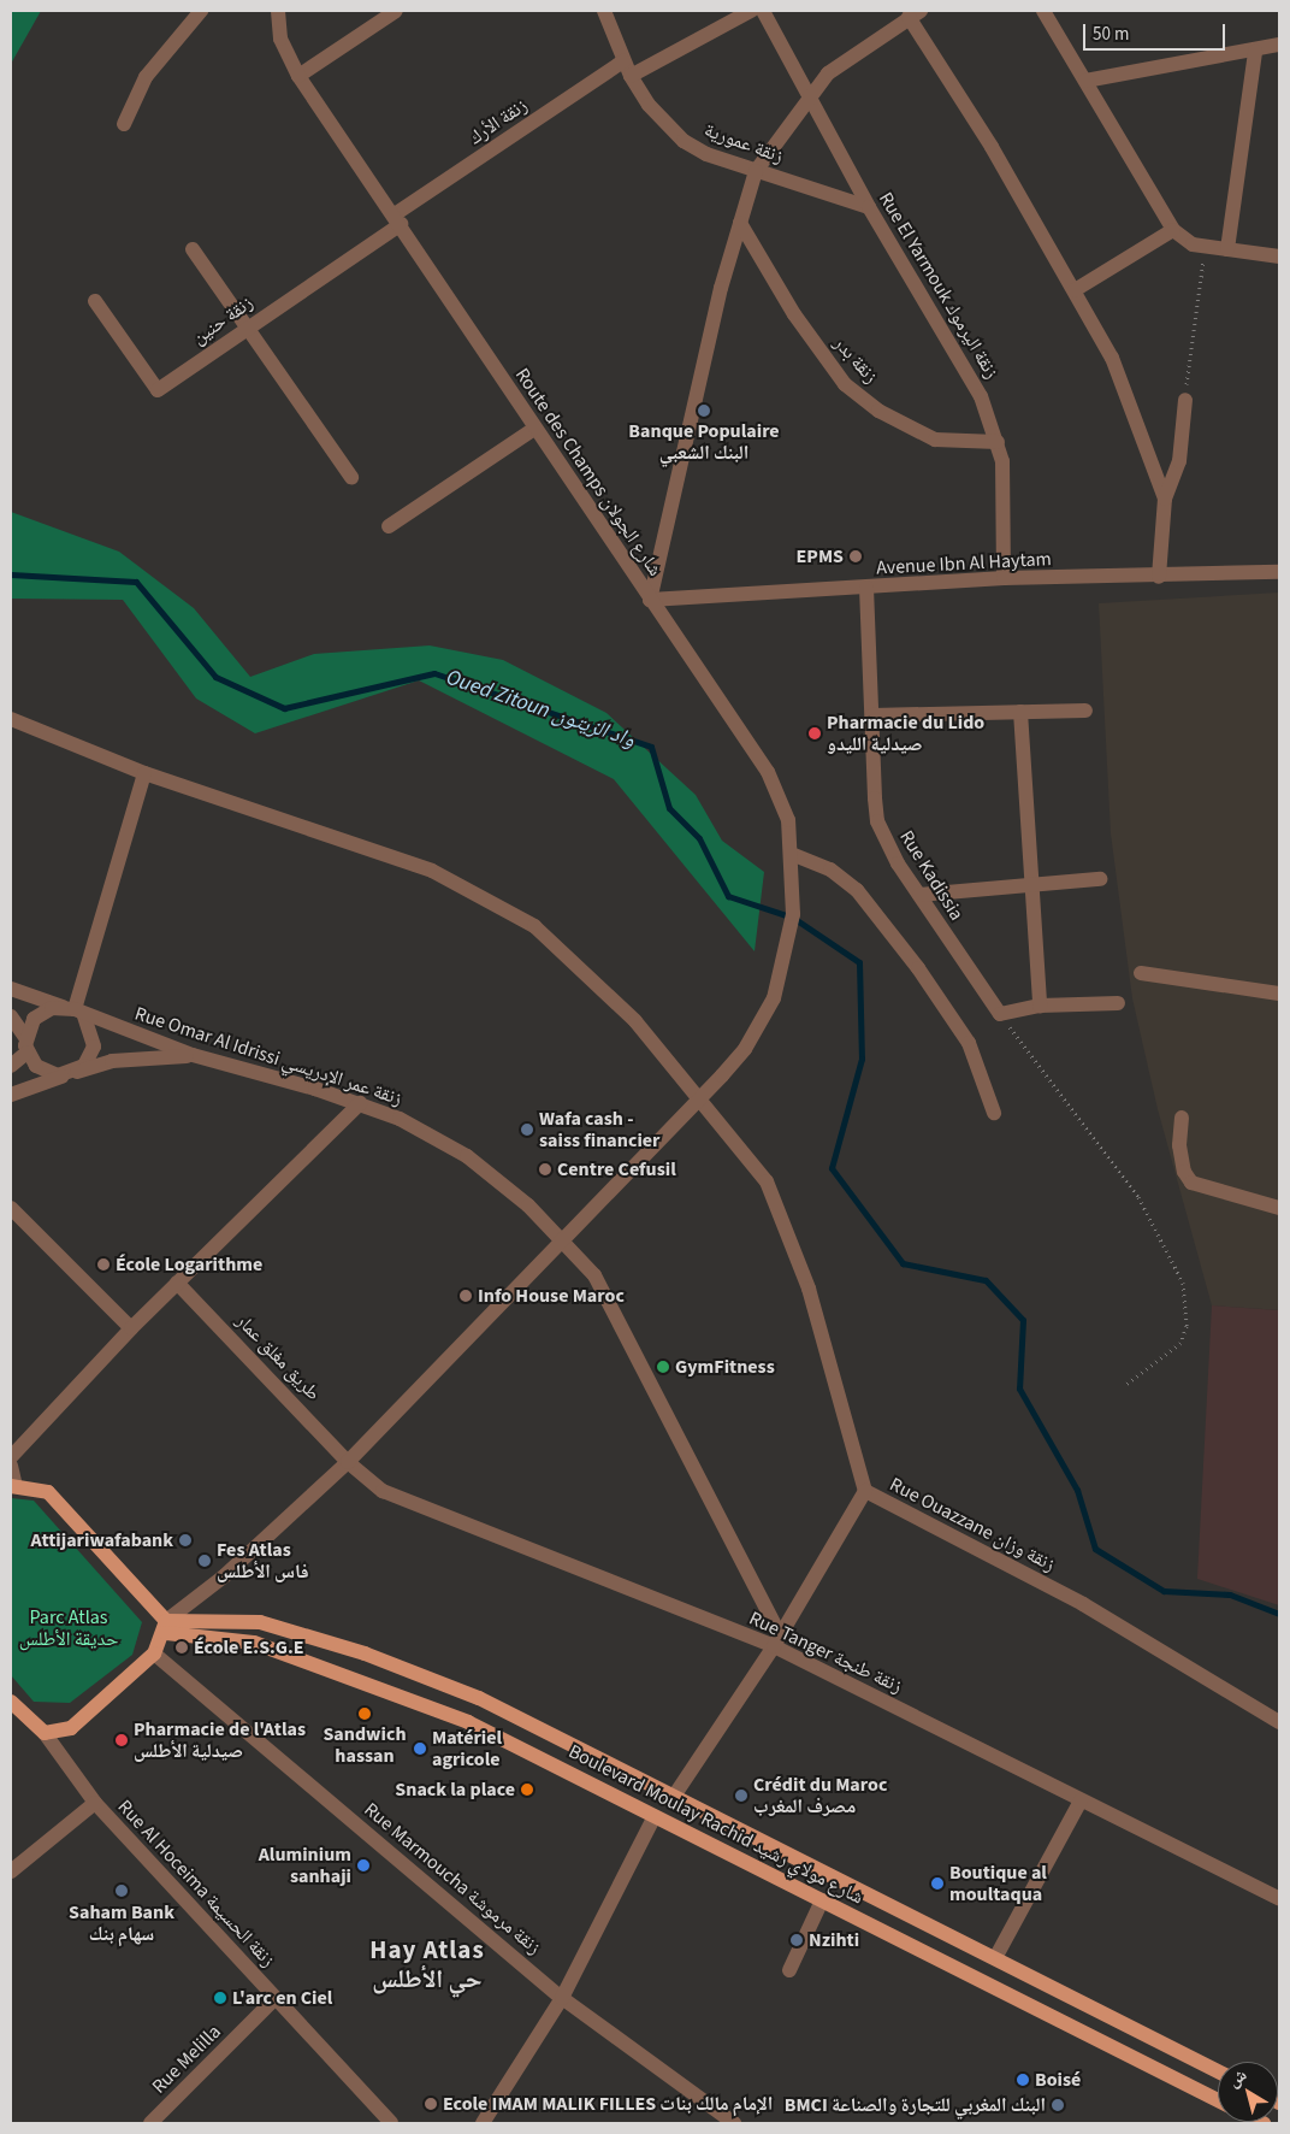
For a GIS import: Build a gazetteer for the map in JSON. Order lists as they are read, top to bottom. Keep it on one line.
{"streets":{"main road":["Boulevard Moulay Rachid شارع مولاي رشيد"],"street":["زنقة الأرك","زنقة عمورية","Rue El Yarmouk زنقة اليرموك","زنقة حنين","زنقة بدر","Route des Champs شارع الجولان","Avenue Ibn Al Haytam","Rue Kadissia","Rue Omar Al Idrissi زنقة عمر الإدريسي","طريق مغلق عمار","Rue Ouazzane زنقة وزان","Rue Tanger زنقة طنجة","Rue Marmoucha زنقة مرموشة","Rue Al Hoceima زنقة الحسيمة","Rue Melilla"]},"crossings":[["زنقة الأرك","زنقة عمورية"],["زنقة الأرك","زنقة حنين"],["زنقة الأرك","Route des Champs شارع الجولان"],["زنقة عمورية","Rue El Yarmouk زنقة اليرموك"],["Rue El Yarmouk زنقة اليرموك","زنقة بدر"],["Rue El Yarmouk زنقة اليرموك","Avenue Ibn Al Haytam"],["زنقة حنين","Route des Champs شارع الجولان"],["Route des Champs شارع الجولان","Avenue Ibn Al Haytam"],["Route des Champs شارع الجولان","Rue Ouazzane زنقة وزان"],["Avenue Ibn Al Haytam","Rue Kadissia"],["Rue Omar Al Idrissi زنقة عمر الإدريسي","Rue Tanger زنقة طنجة"],["طريق مغلق عمار","Rue Tanger زنقة طنجة"],["Rue Al Hoceima زنقة الحسيمة","Rue Melilla"]],"districts":["Hay Atlas حي الأطلس"],"water":["Oued Zitoun واد الزيتون"],"parks":["Parc Atlas حديقة الأطلس"],"places":["Banque Populaire البنك الشعبي","EPMS","Pharmacie du Lido صيدلية الليدو","Wafa cash - saiss financier","Centre Cefusil","École Logarithme","Info House Maroc","GymFitness","Attijariwafabank","Fes Atlas فاس الأطلس","École E.S.G.E","Sandwich hassan","Pharmacie de l'Atlas صيدلية الأطلس","Matériel agricole","Snack la place","Crédit du Maroc مصرف المغرب","Aluminium sanhaji","Boutique al moultaqua","Saham Bank سهام بنك","Nzihti","L'arc en Ciel","Boisé","Ecole IMAM MALIK FILLES الإمام مالك بنات","BMCI البنك المغربي للتجارة والصناعة"],"scale_bar":"50 m","north":"top left"}
